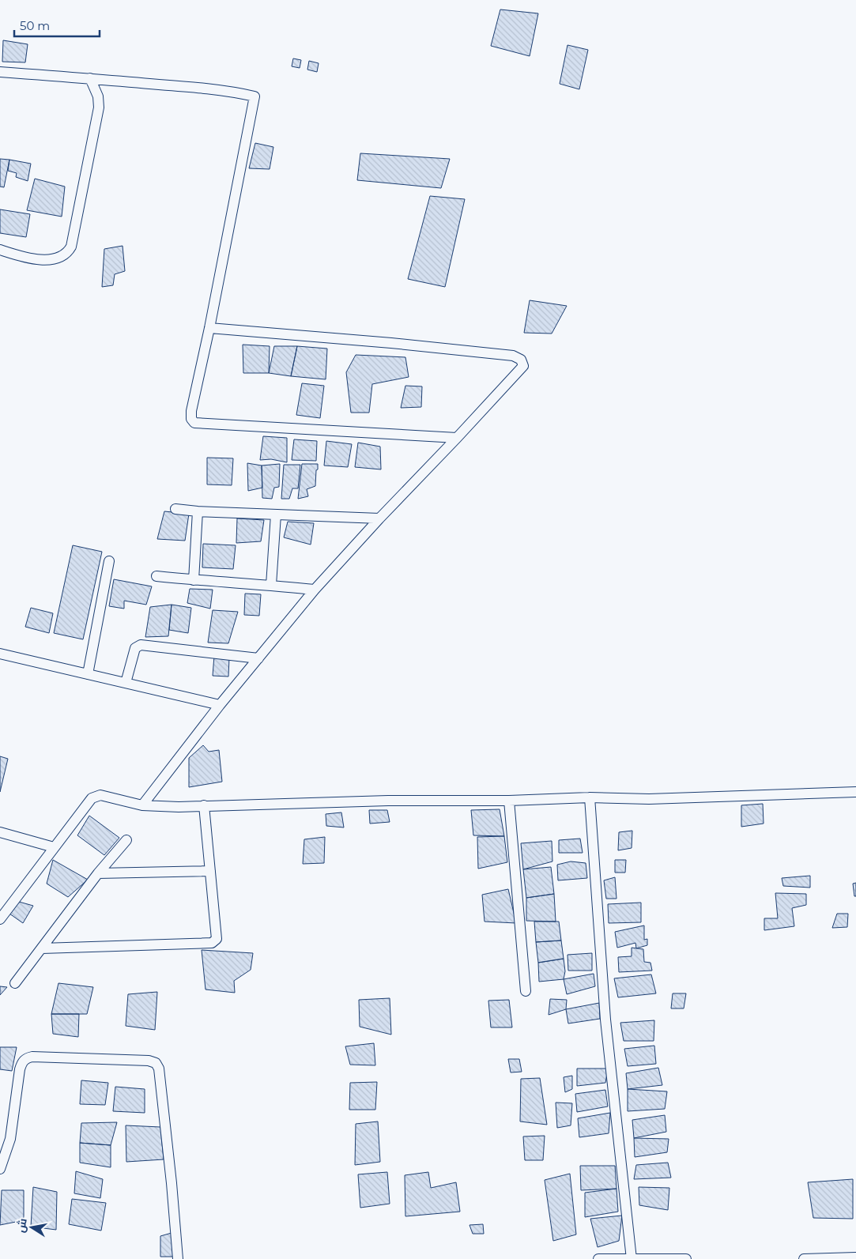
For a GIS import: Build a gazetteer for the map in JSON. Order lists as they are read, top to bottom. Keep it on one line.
{"scale_bar":"50 m","north":"left"}
